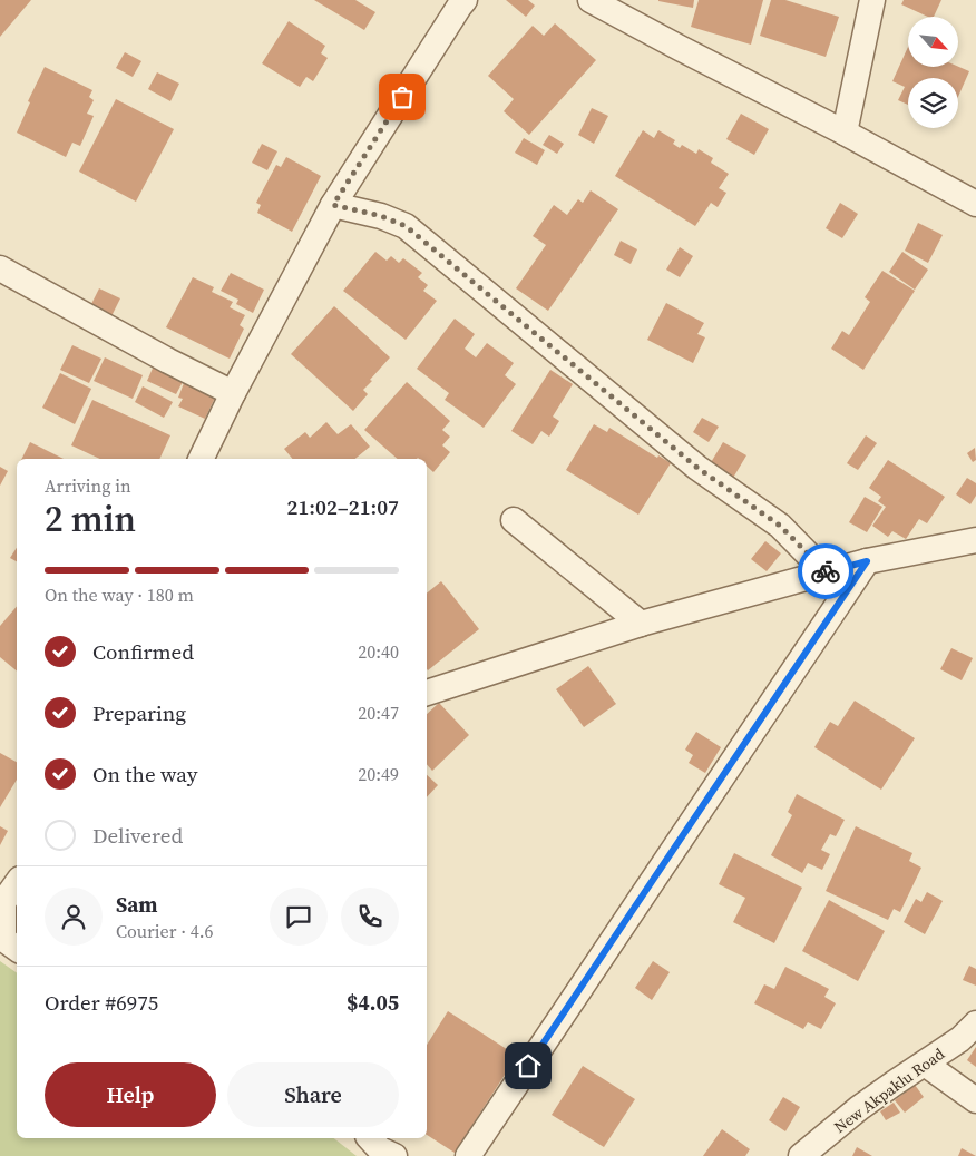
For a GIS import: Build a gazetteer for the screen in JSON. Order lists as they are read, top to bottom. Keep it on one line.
{"streets":{"street":["New Akpaklu Road"]},"north":"bottom right","page":{"heading":["2 min","Arriving in","21:02–21:07"],"panel":["Sam","Courier · 4.6","Order #6975","$4.05"],"bar":"On the way · 180 m","list":[["Confirmed","20:40"],["Preparing","20:47"],["On the way","20:49"],"Delivered"],"buttons":["Help","Share"]}}
